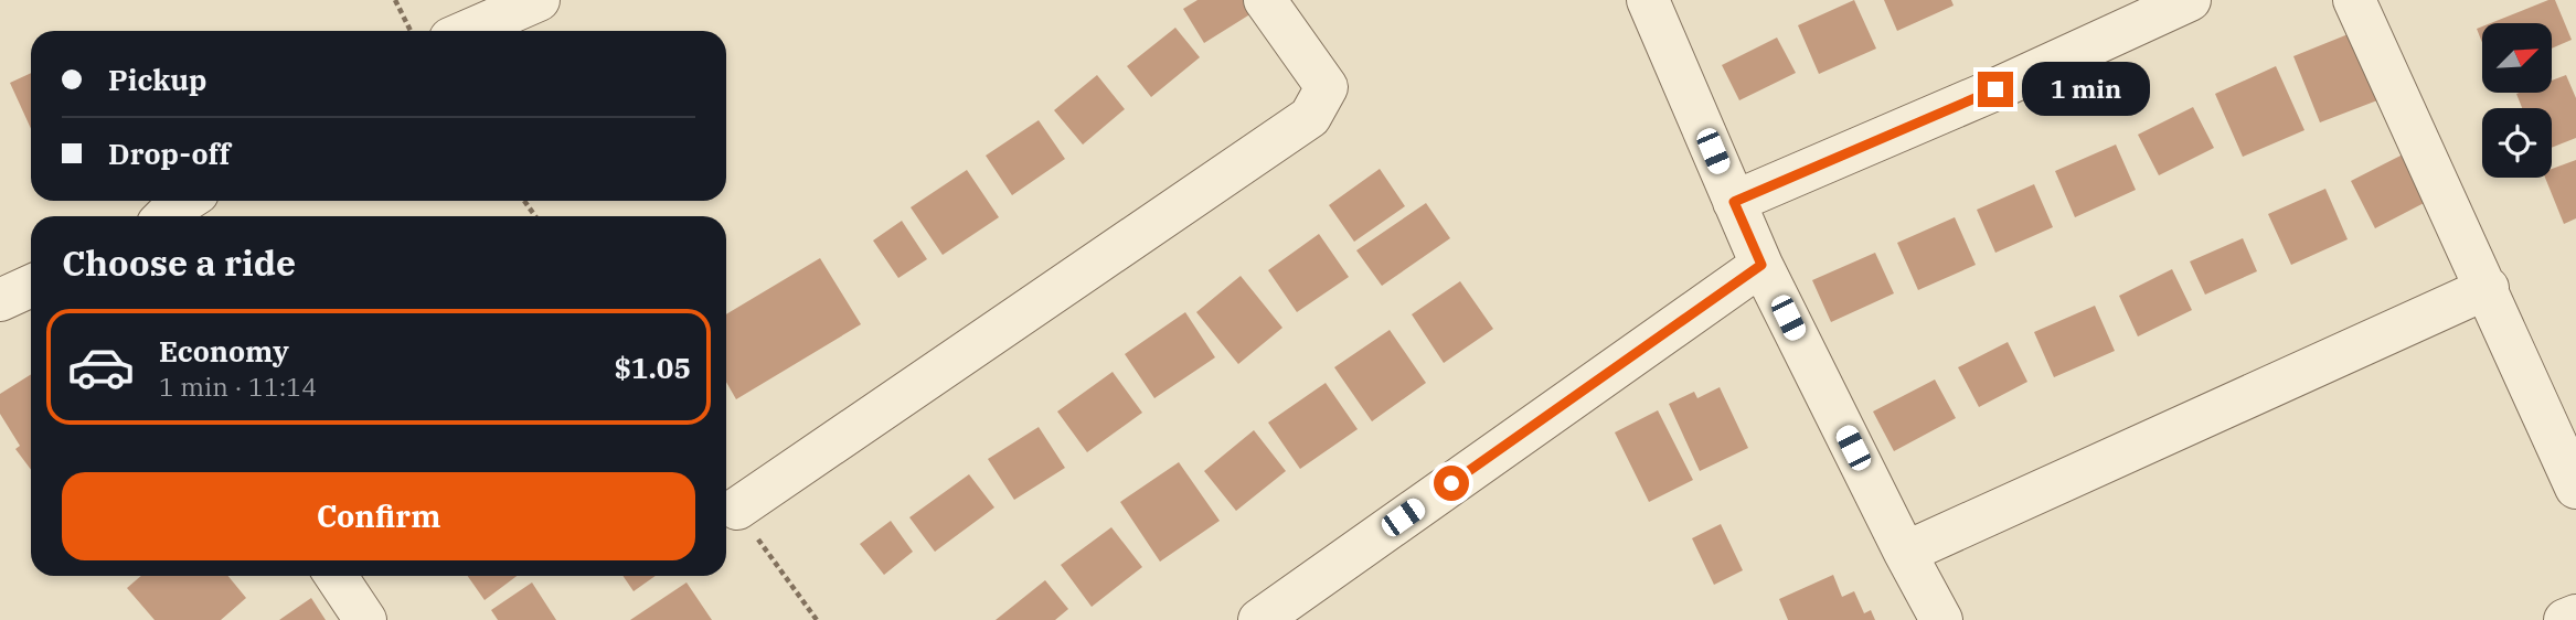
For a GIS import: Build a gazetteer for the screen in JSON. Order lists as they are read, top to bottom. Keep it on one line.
{"north":"top right","page":{"banner":["Pickup","Drop-off"],"bubble":"1 min","heading":"Choose a ride","list":[{"name":"Economy","note":"1 min · 11:14","value":"$1.05"}],"buttons":"Confirm"}}
